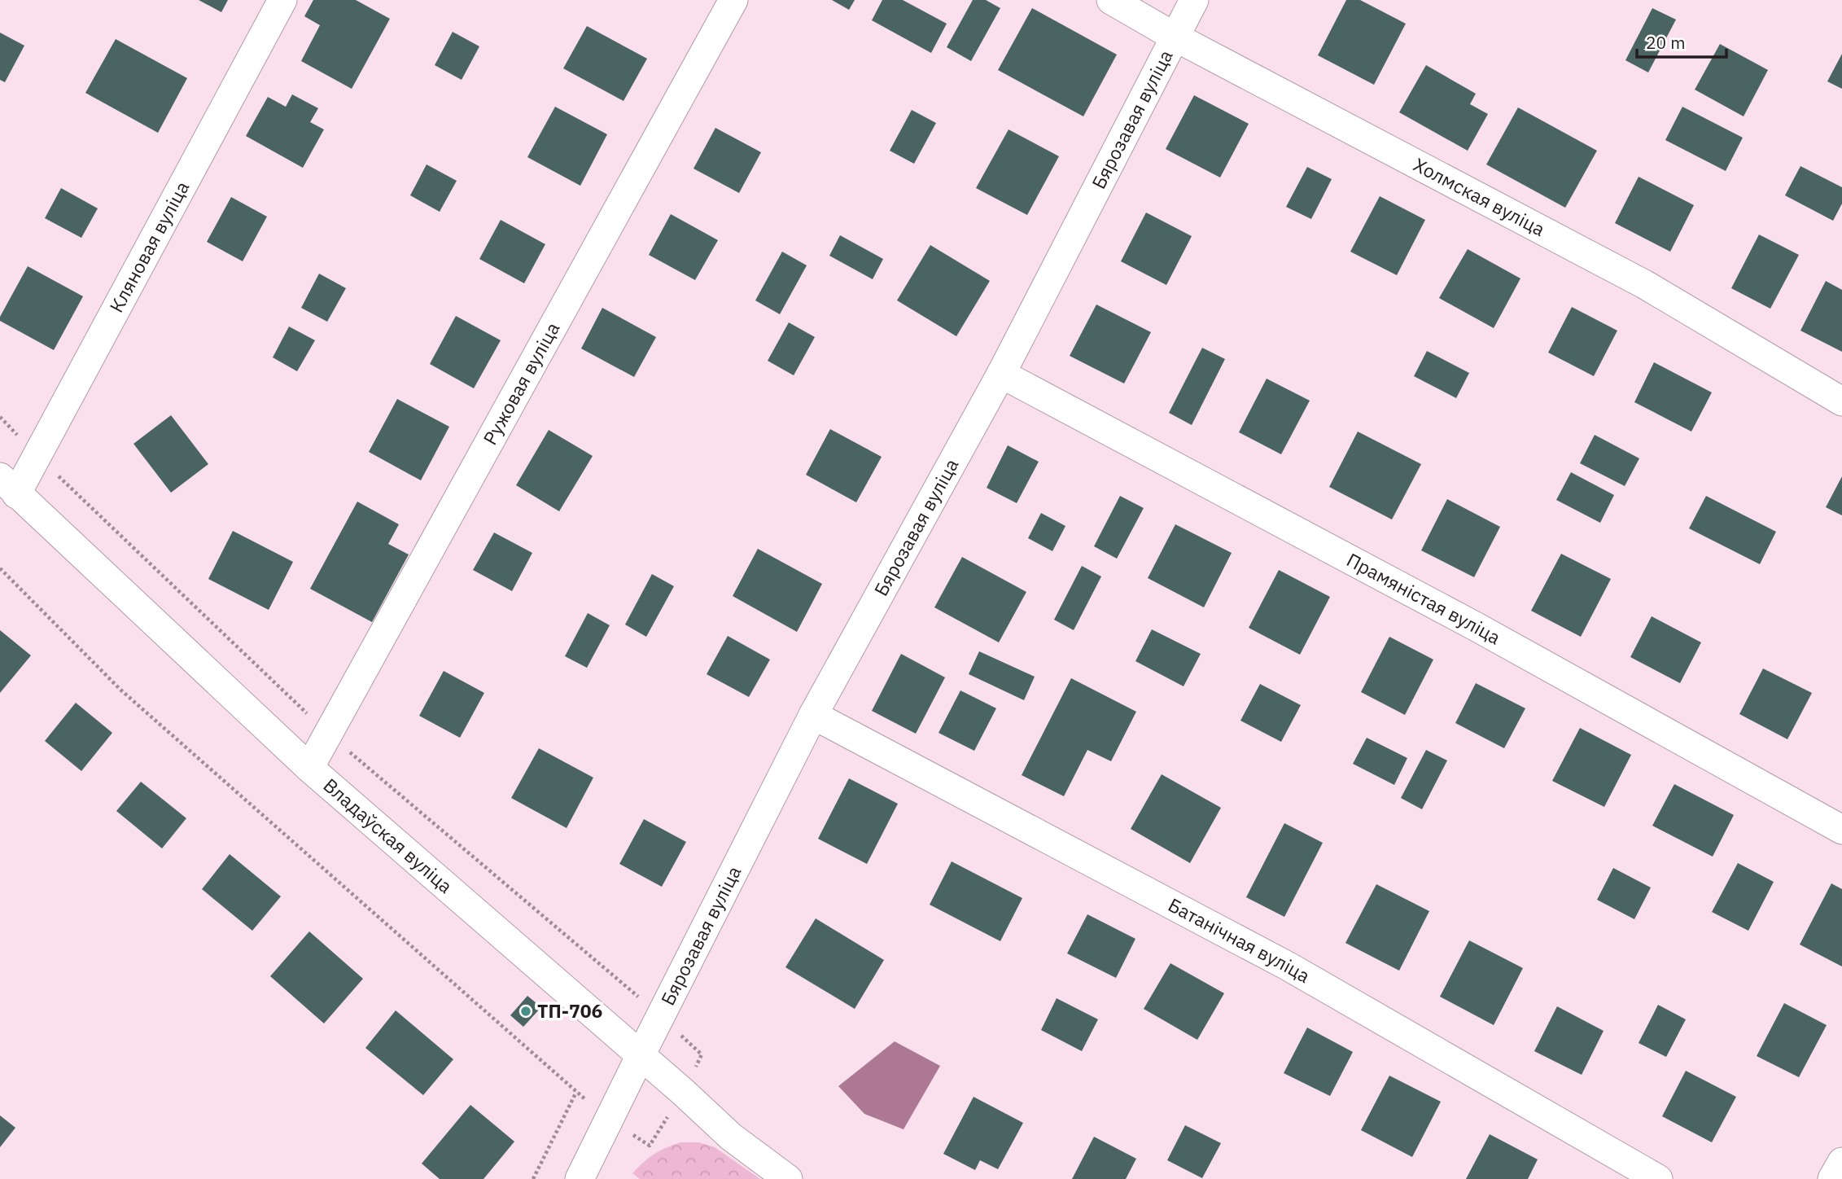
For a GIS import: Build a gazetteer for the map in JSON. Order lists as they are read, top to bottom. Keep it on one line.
{"streets":{"street":["Бярозавая вуліца","Холмская вуліца","Кляновая вуліца","Ружовая вуліца","Прамяністая вуліца","Владаўская вуліца","Батанічная вуліца"]},"crossings":[["Бярозавая вуліца","Холмская вуліца"],["Бярозавая вуліца","Прамяністая вуліца"],["Бярозавая вуліца","Владаўская вуліца"],["Бярозавая вуліца","Батанічная вуліца"],["Кляновая вуліца","Владаўская вуліца"],["Ружовая вуліца","Владаўская вуліца"]],"places":["ТП-706"],"scale_bar":"20 m"}
